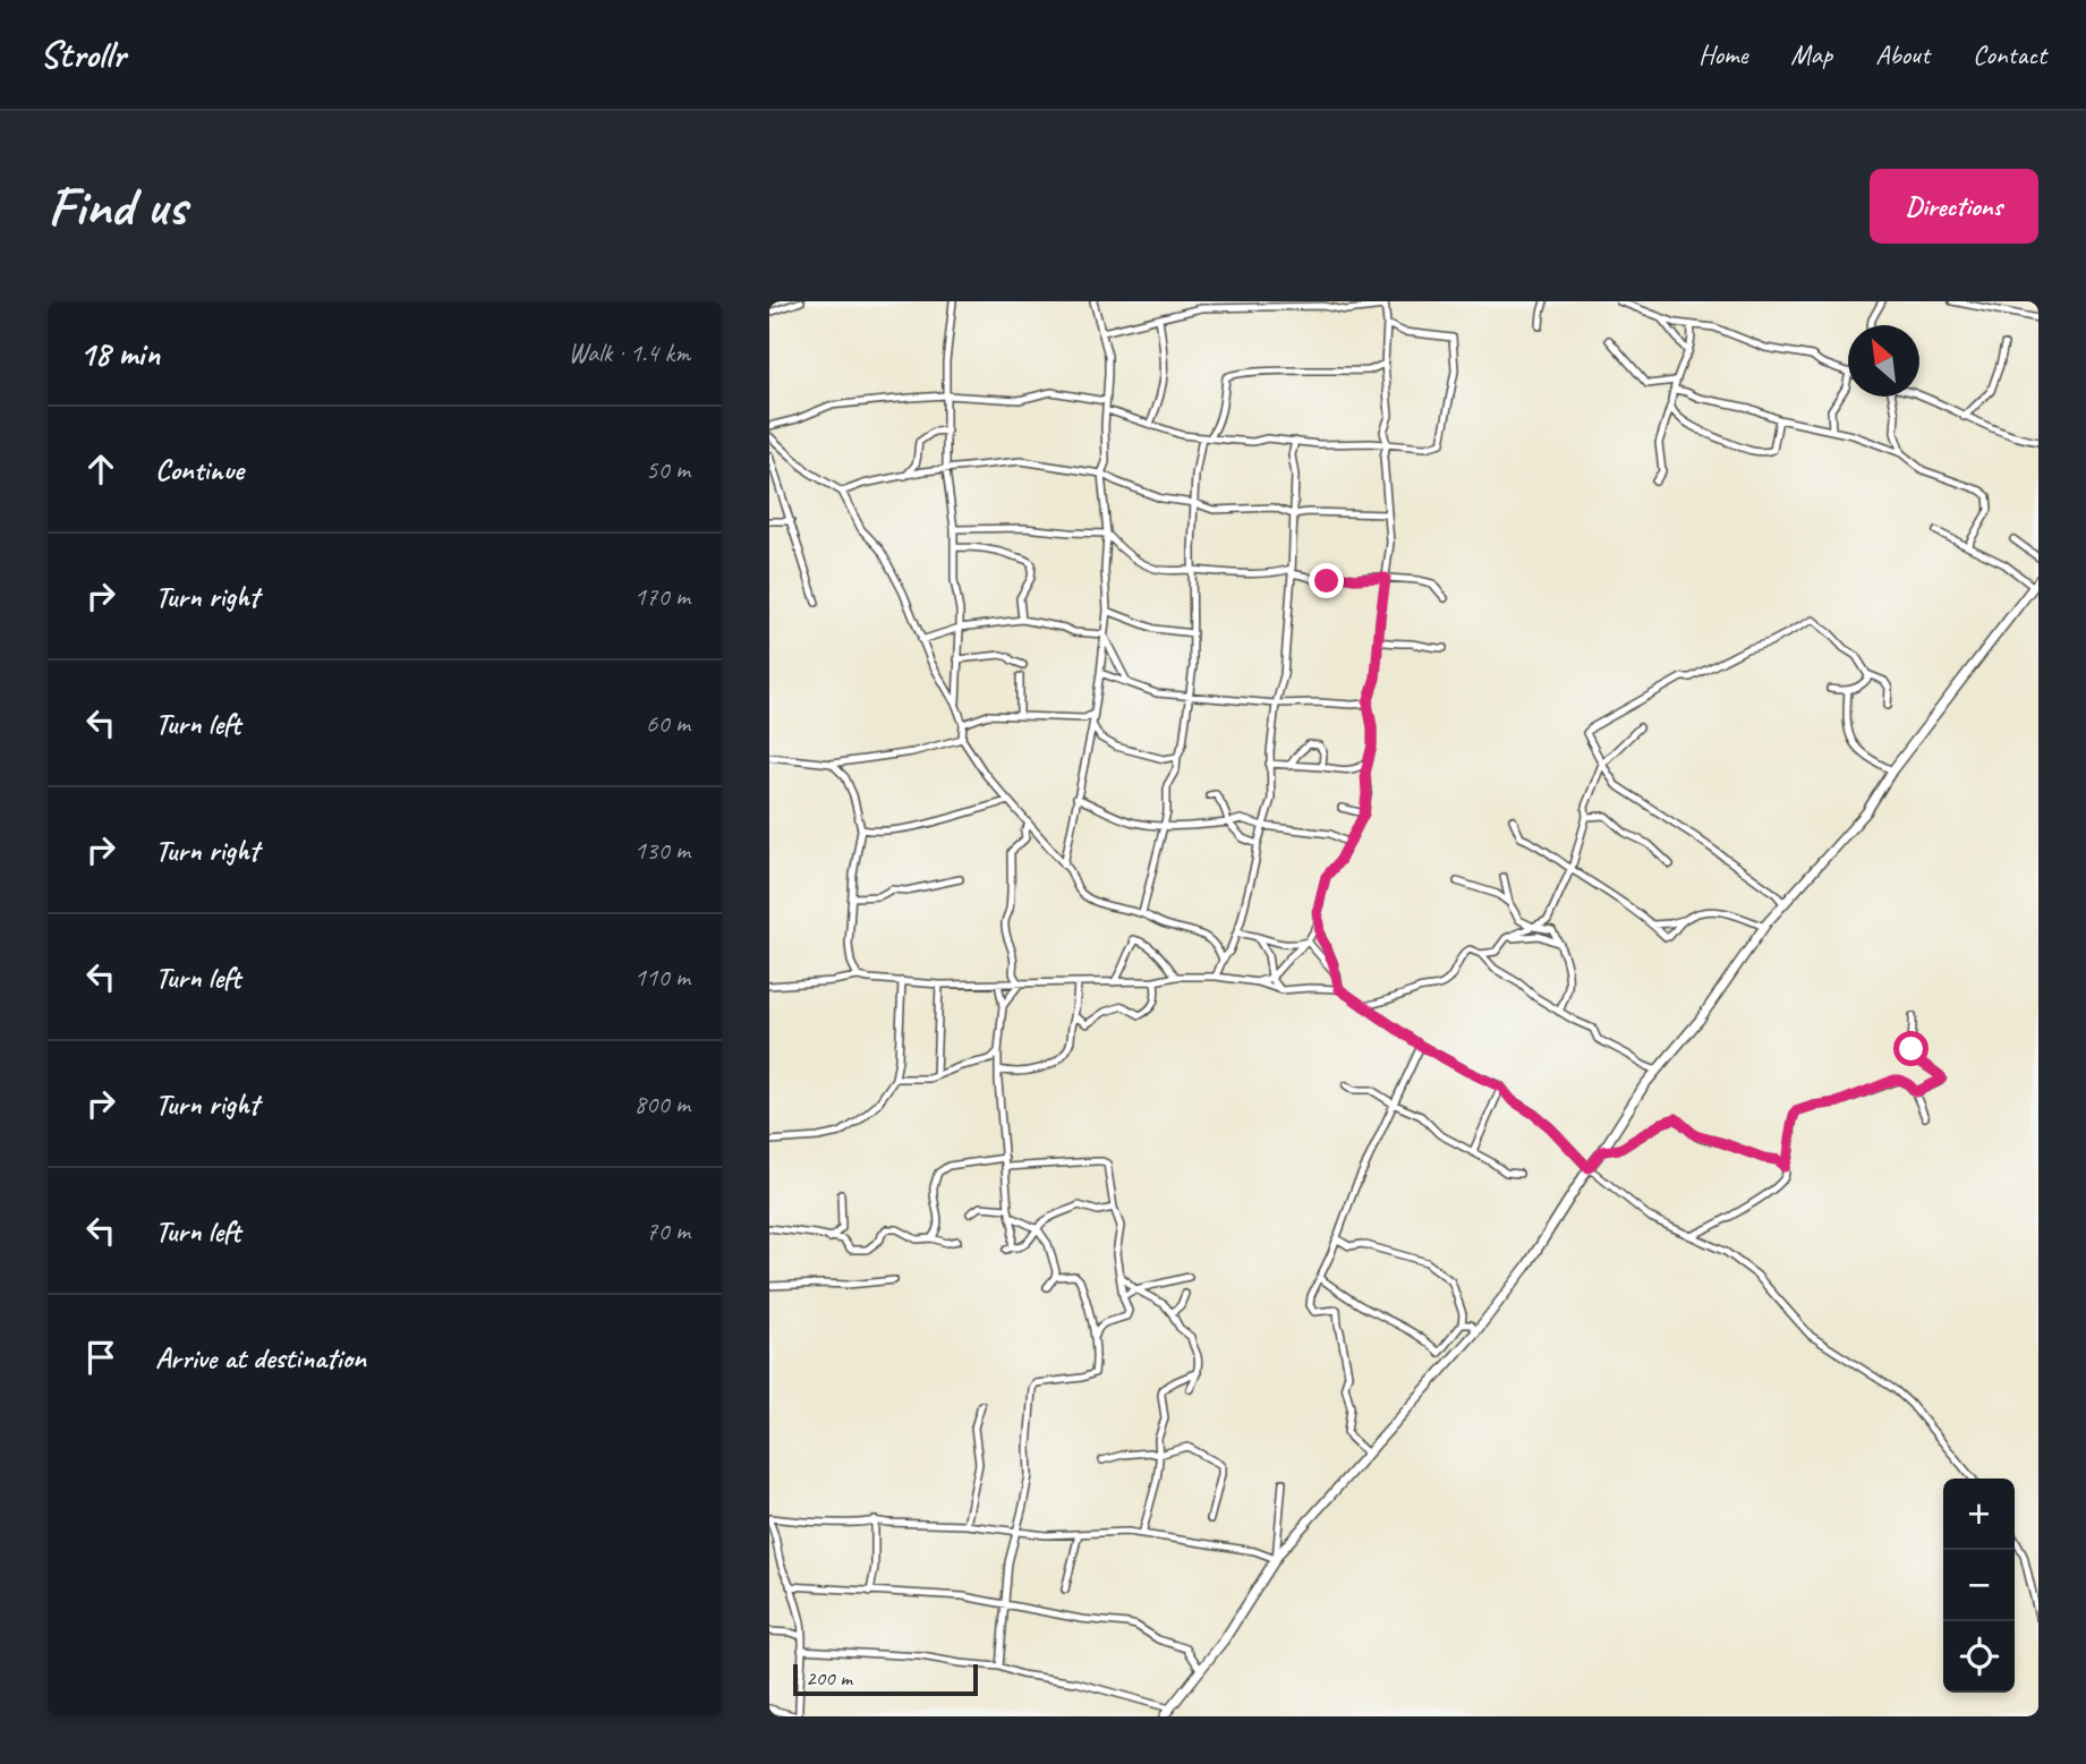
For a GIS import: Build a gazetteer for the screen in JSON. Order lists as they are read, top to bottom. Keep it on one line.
{"scale_bar":"200 m","north":"top left","page":{"header":"Strollr","nav":["Home","Map","About","Contact"],"buttons":"Directions","title":"Find us","heading":["18 min","Walk · 1.4 km"],"list":[["Continue","50 m"],["Turn right","170 m"],["Turn left","60 m"],["Turn right","130 m"],["Turn left","110 m"],["Turn right","800 m"],["Turn left","70 m"],"Arrive at destination"],"map_buttons":["+","−"],"scale":"200 m"}}
